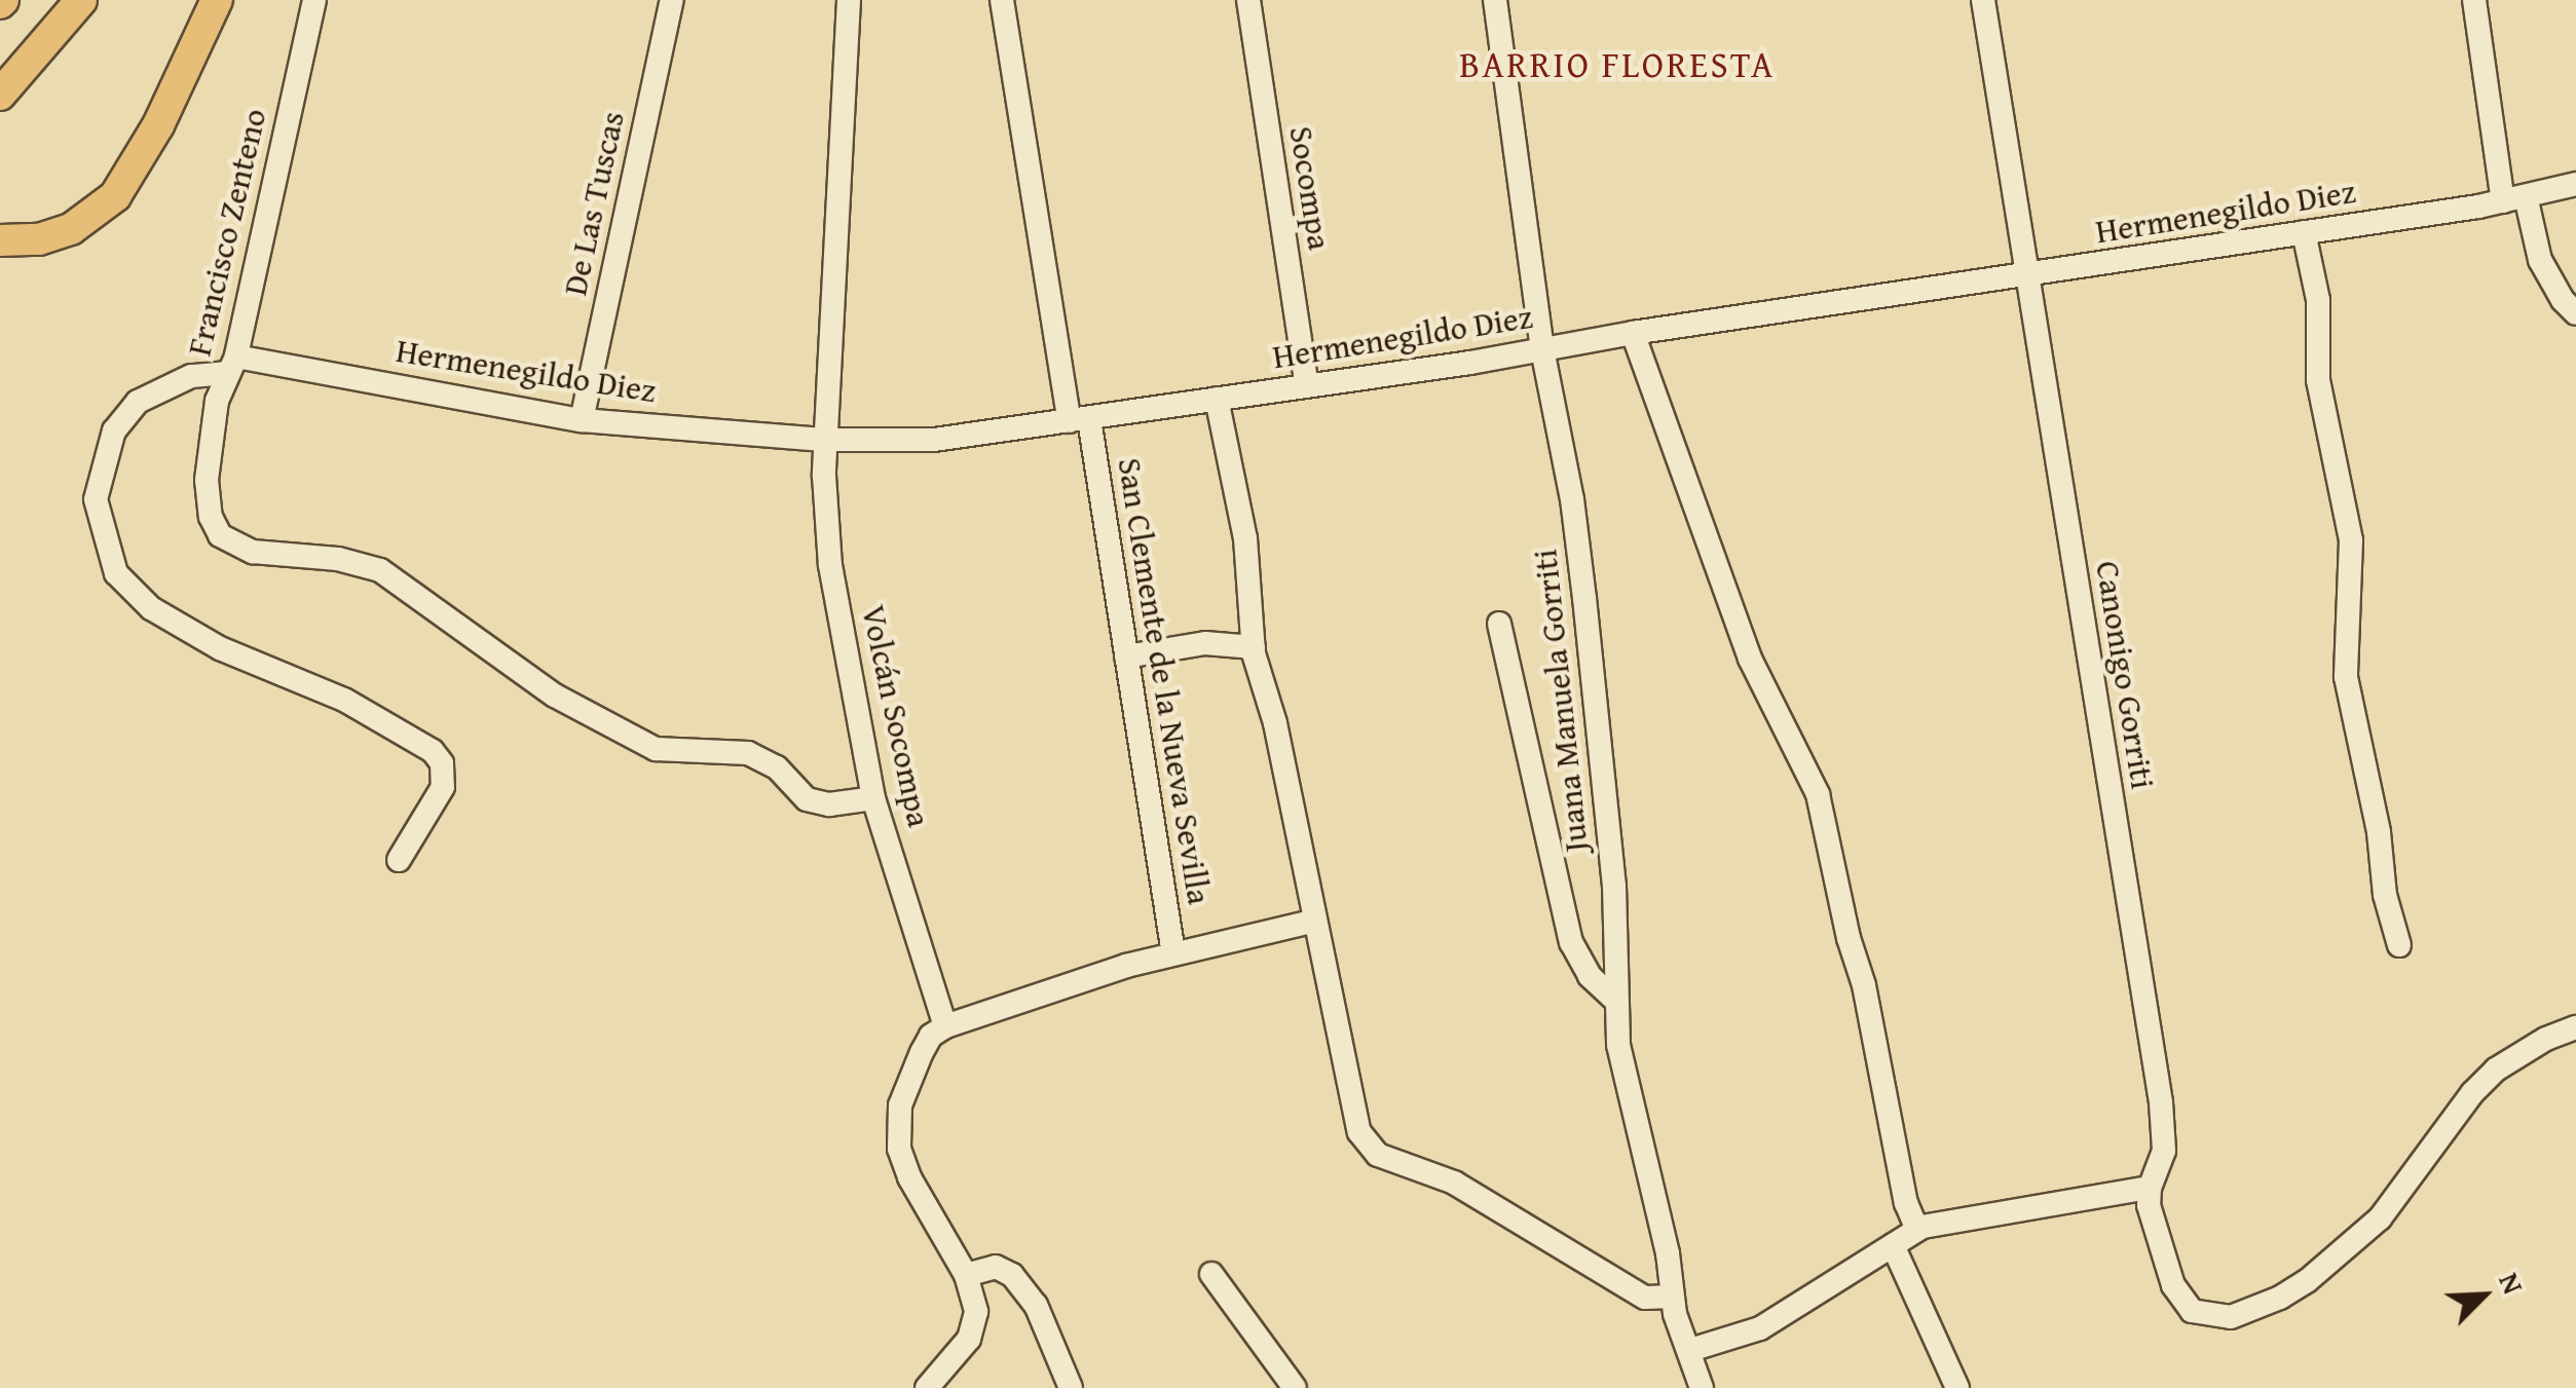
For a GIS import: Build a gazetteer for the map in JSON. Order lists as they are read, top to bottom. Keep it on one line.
{"streets":{"street":["Socompa","De Las Tuscas","Hermenegildo Diez","Francisco Zenteno","Canonigo Gorriti","San Clemente de la Nueva Sevilla","Juana Manuela Gorriti","Volcán Socompa"]},"crossings":[["Socompa","Hermenegildo Diez"],["De Las Tuscas","Hermenegildo Diez"],["Hermenegildo Diez","Francisco Zenteno"],["Hermenegildo Diez","Canonigo Gorriti"],["Hermenegildo Diez","San Clemente de la Nueva Sevilla"],["Hermenegildo Diez","Juana Manuela Gorriti"],["Hermenegildo Diez","Volcán Socompa"],["Francisco Zenteno","Volcán Socompa"]],"districts":["BARRIO FLORESTA"],"north":"top right"}
